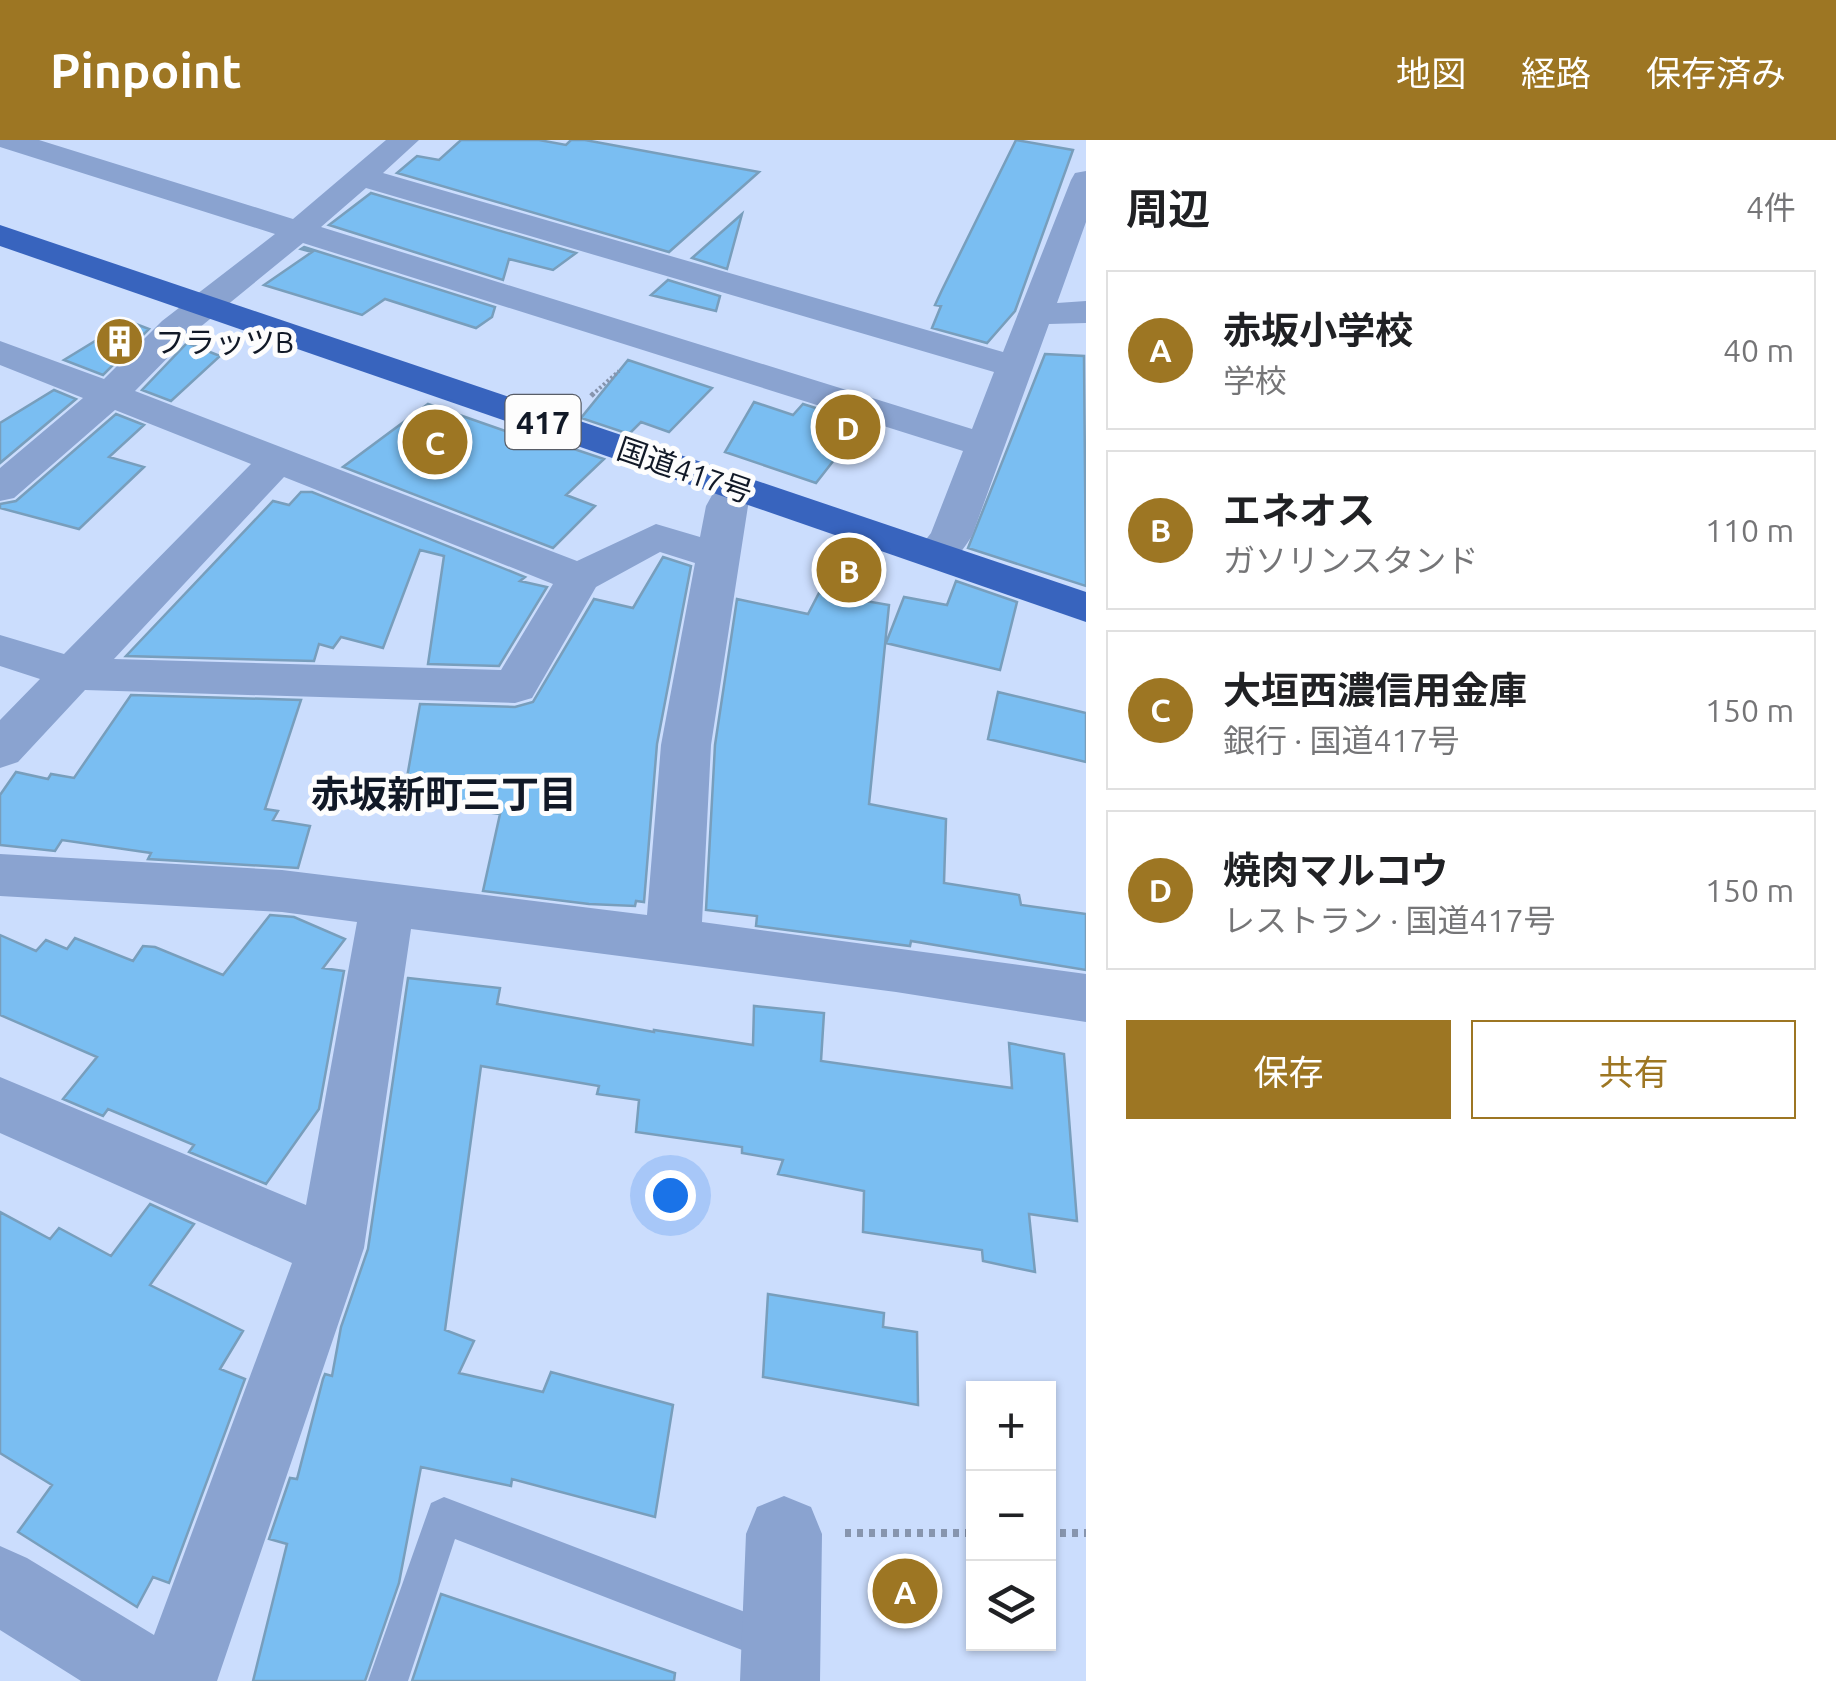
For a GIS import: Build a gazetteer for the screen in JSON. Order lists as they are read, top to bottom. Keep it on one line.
{"streets":{"highway":["417","国道417号"]},"districts":["赤坂新町三丁目"],"places":{"building":["フラッツB"]},"page":{"header":"Pinpoint","nav":["地図","経路","保存済み"],"heading":["周辺","4件"],"list":[{"mark":"A","name":"赤坂小学校","note":"学校","value":"40 m"},{"mark":"B","name":"エネオス","note":"ガソリンスタンド","value":"110 m"},{"mark":"C","name":"大垣西濃信用金庫","note":"銀行 · 国道417号","value":"150 m"},{"mark":"D","name":"焼肉マルコウ","note":"レストラン · 国道417号","value":"150 m"}],"pins":["D","C","B","A"],"buttons":["保存","共有"],"map_buttons":["+","−"]}}
